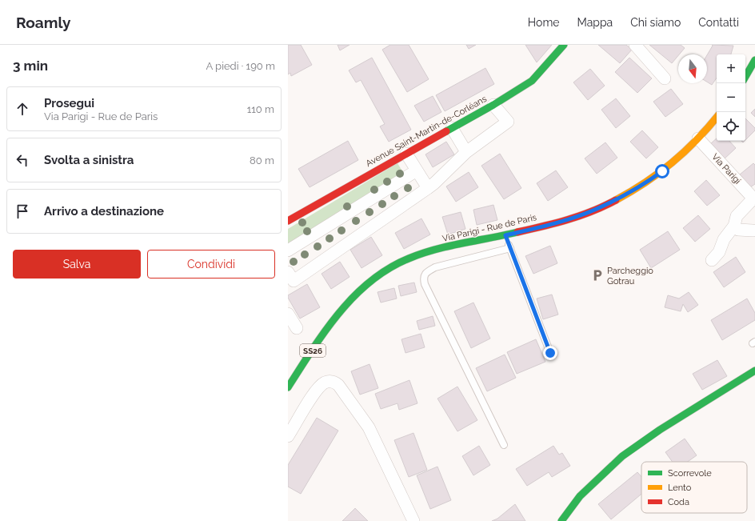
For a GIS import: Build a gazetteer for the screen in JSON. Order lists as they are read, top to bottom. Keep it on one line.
{"streets":{"street":["Avenue Saint-Martin-de-Corléans","Via Parigi","Via Parigi - Rue de Paris","SS26"]},"crossings":[["Via Parigi","Via Parigi - Rue de Paris"]],"places":{"parking":["Parcheggio Gotrau"]},"legend":["Scorrevole","Lento","Coda"],"north":"bottom","page":{"header":"Roamly","nav":["Home","Mappa","Chi siamo","Contatti"],"heading":["3 min","A piedi · 190 m"],"map_buttons":["+","−"],"list":[["Prosegui","Via Parigi - Rue de Paris","110 m"],["Svolta a sinistra","80 m"],"Arrivo a destinazione"],"buttons":["Salva","Condividi"]}}
